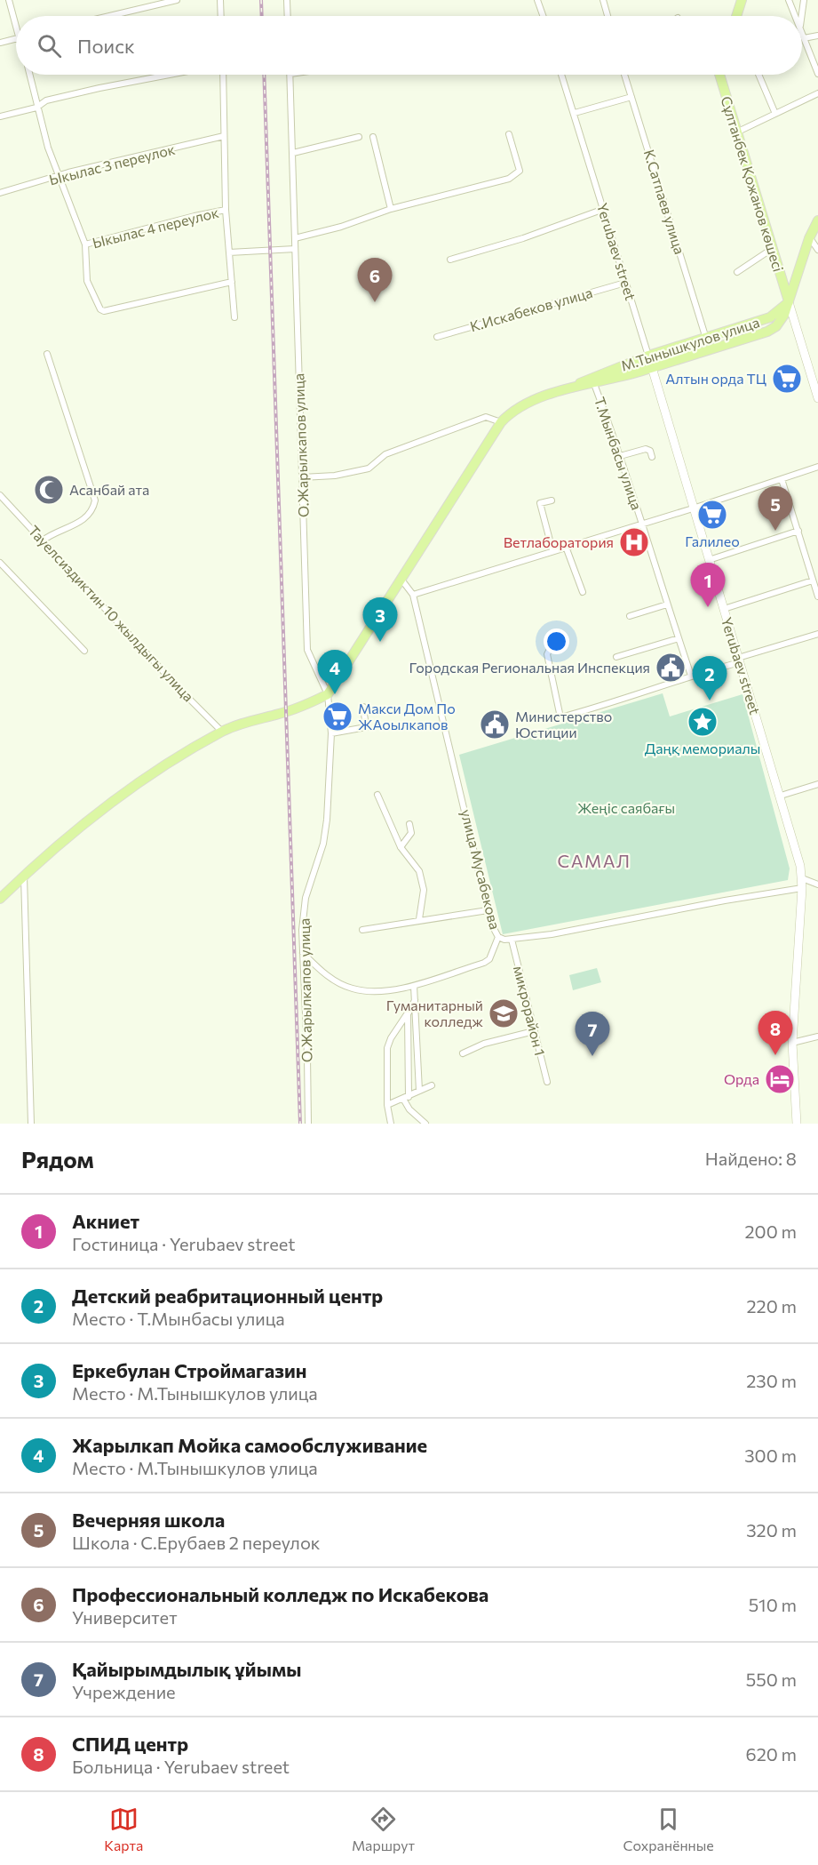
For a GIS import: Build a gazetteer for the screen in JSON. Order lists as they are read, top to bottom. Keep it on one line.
{"streets":{"main road":["Сұлтанбек Қожанов көшесі","Yerubaev street","М.Тынышкулов улица"],"street":["Ыкылас 3 переулок","К.Сатпаев улица","Ыкылас 4 переулок","К.Искабеков улица","О.Жарылкапов улица","Т.Мынбасы улица","Тауелсиздиктин 10 жылдыгы улица","улица Мусабекова","микрорайон 1"]},"crossings":[["Сұлтанбек Қожанов көшесі","М.Тынышкулов улица"],["К.Сатпаев улица","М.Тынышкулов улица"],["Yerubaev street","К.Искабеков улица"],["Yerubaev street","М.Тынышкулов улица"],["Yerubaev street","улица Мусабекова"],["М.Тынышкулов улица","О.Жарылкапов улица"],["М.Тынышкулов улица","Т.Мынбасы улица"],["М.Тынышкулов улица","Тауелсиздиктин 10 жылдыгы улица"],["Т.Мынбасы улица","улица Мусабекова"],["улица Мусабекова","микрорайон 1"]],"districts":["САМАЛ"],"parks":["Жеңіс саябағы"],"places":{"supermarket":["Алтын орда ТЦ","Галилео","Макси Дом По ЖАоылкапов"],"mosque":["Асанбай ата"],"hospital":["Ветлаборатория"],"public building":["Городская Региональная Инспекция","Министерство Юстиции"],"place":["Даңқ мемориалы"],"school or university":["Гуманитарный колледж"],"hotel":["Орда"]},"page":{"search":"Поиск","pins":["6","5","1","3","4","2","8","7"],"heading":["Рядом","Найдено: 8"],"list":[{"mark":"1","name":"Акниет","note":"Гостиница · Yerubaev street","value":"200 m"},{"mark":"2","name":"Детский реабритационный центр","note":"Место · Т.Мынбасы улица","value":"220 m"},{"mark":"3","name":"Еркебулан Строймагазин","note":"Место · М.Тынышкулов улица","value":"230 m"},{"mark":"4","name":"Жарылкап Мойка самообслуживание","note":"Место · М.Тынышкулов улица","value":"300 m"},{"mark":"5","name":"Вечерняя школа","note":"Школа · С.Ерубаев 2 переулок","value":"320 m"},{"mark":"6","name":"Профессиональный колледж по Искабекова","note":"Университет","value":"510 m"},{"mark":"7","name":"Қайырымдылық ұйымы","note":"Учреждение","value":"550 m"},{"mark":"8","name":"СПИД центр","note":"Больница · Yerubaev street","value":"620 m"}],"nav":["Карта","Маршрут","Сохранённые"]}}
